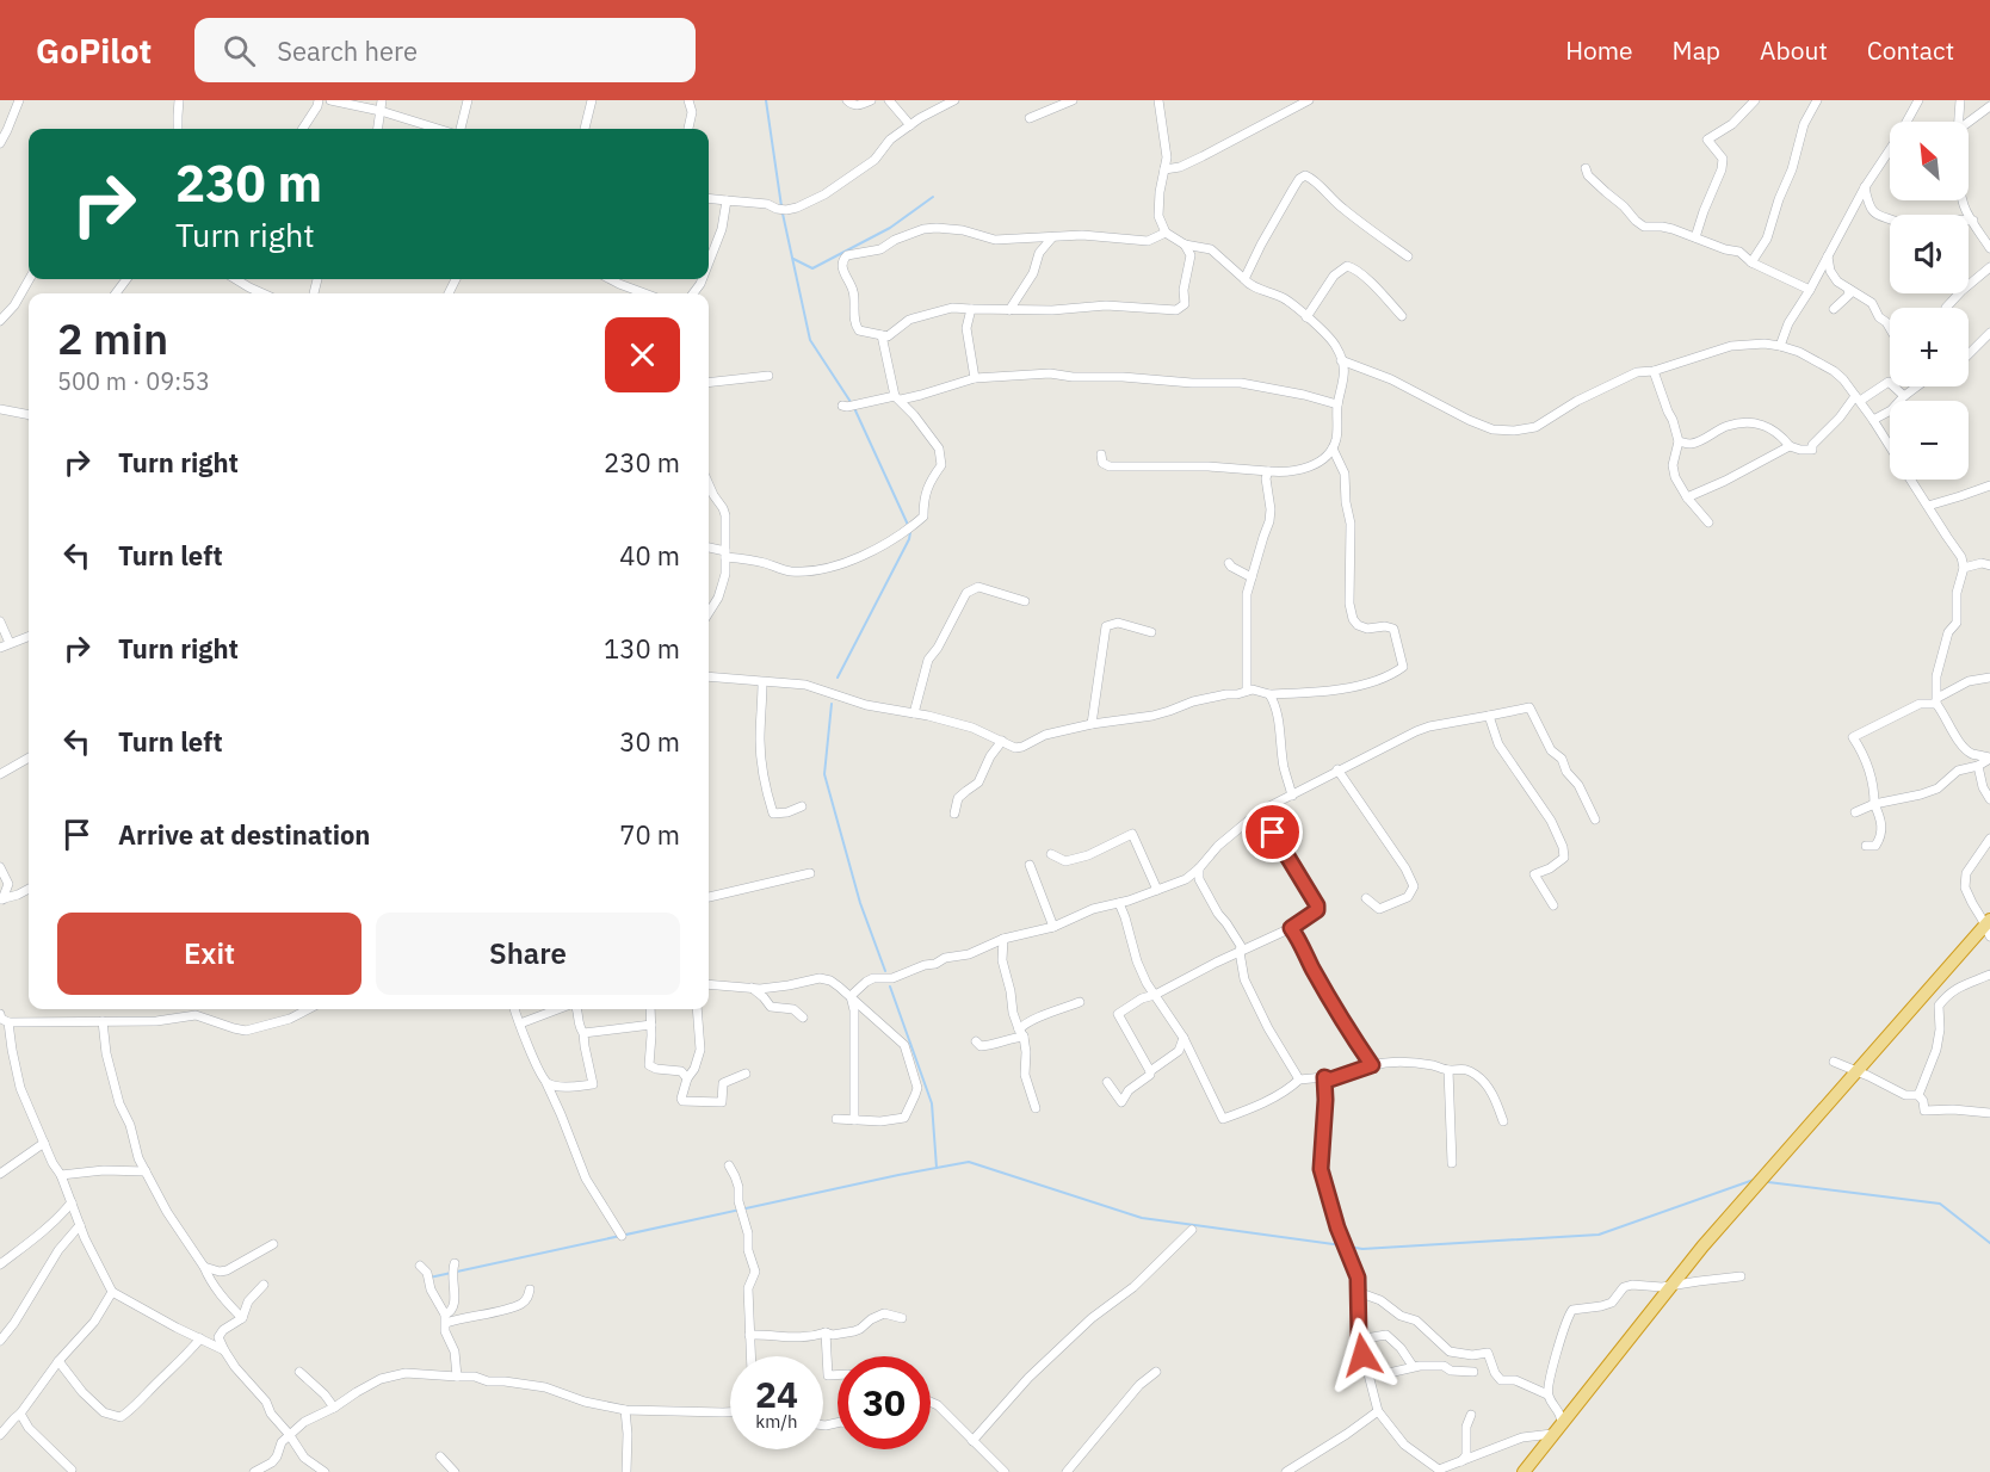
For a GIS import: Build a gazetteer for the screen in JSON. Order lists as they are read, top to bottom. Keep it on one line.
{"north":"top left","page":{"header":"GoPilot","search":"Search here","nav":["Home","Map","About","Contact"],"map_buttons":["+","−"],"turn":["230 m","Turn right"],"heading":["2 min","500 m · 09:53"],"list":[{"name":"Turn right","value":"230 m"},{"name":"Turn left","value":"40 m"},{"name":"Turn right","value":"130 m"},{"name":"Turn left","value":"30 m"},{"name":"Arrive at destination","value":"70 m"}],"buttons":["Exit","Share"],"speed":"24 km/h","limit":"30"}}
